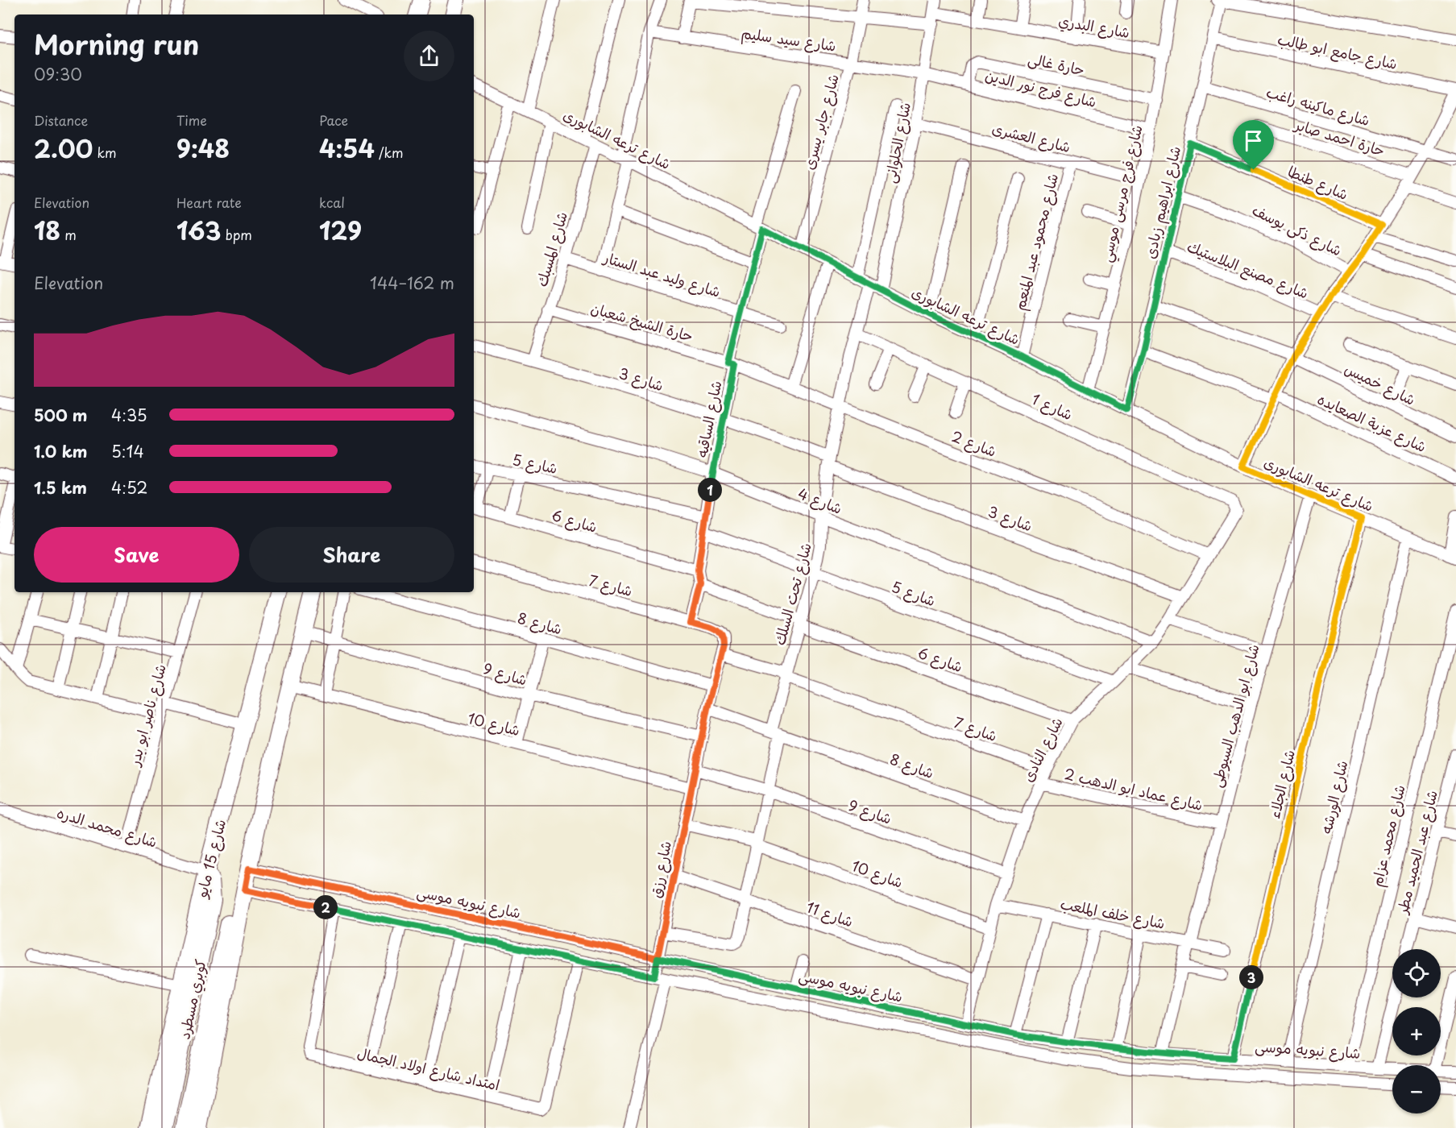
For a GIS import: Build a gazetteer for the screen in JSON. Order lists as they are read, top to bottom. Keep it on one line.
{"streets":{"main road":["شارع 15 مايو","كوبري مسطرد"],"street":["شارع البدري","شارع سيد سليم","شارع جامع ابو طالب","حارة غالى","شارع فرج نور الدين","شارع ماكينه راغب","شارع جابر يسرى","شارع العشرى","حارة احمد صابر","شارع ترعه الشابورى","شارع الحلوانى","شارع طنطا","شارع فرج مرسى موسي","شارع ابراهيم زبادى","شارع ذكى يوسف","شارع محمود عبد المنعم","شارع المسبك","شارع مصنع البلاستيك","شارع وليد عبد الستار","حارة الشيخ شعبان","شارع 3","شارع خميس","شارع 1","شارع الساقيه","شارع عزبة الصعايده","شارع 2","شارع 5","شارع 4","شارع 6","شارع 7","شارع تحت السلك","شارع 8","شارع 9","شارع ناصر ابو بدر","شارع ابو الدهب السيوطى","شارع 10","شارع النادى","شارع الجلاء","شارع عماد ابو الدهب 2","شارع الورشه","شارع محمد الدره","شارع محمد عزام","شارع عبد الحميد مطر","شارع رزق","شارع نبويه موسى","شارع خلف الملعب","شارع 11","امتداد شارع اولاد الجمال"]},"crossings":[["شارع البدري","شارع جابر يسرى"],["شارع البدري","شارع الحلوانى"],["شارع البدري","شارع فرج مرسى موسي"],["شارع سيد سليم","شارع فرج نور الدين"],["شارع سيد سليم","شارع جابر يسرى"],["شارع سيد سليم","شارع الحلوانى"],["شارع جامع ابو طالب","شارع ابراهيم زبادى"],["حارة غالى","شارع فرج نور الدين"],["حارة غالى","شارع فرج مرسى موسي"],["شارع فرج نور الدين","شارع الحلوانى"],["شارع فرج نور الدين","شارع فرج مرسى موسي"],["شارع ماكينه راغب","شارع ابراهيم زبادى"],["شارع جابر يسرى","شارع ترعه الشابورى"],["شارع العشرى","شارع الحلوانى"],["شارع العشرى","شارع فرج مرسى موسي"],["شارع العشرى","شارع محمود عبد المنعم"],["شارع ترعه الشابورى","شارع الحلوانى"],["شارع ترعه الشابورى","شارع فرج مرسى موسي"],["شارع ترعه الشابورى","شارع ابراهيم زبادى"],["شارع ترعه الشابورى","شارع محمود عبد المنعم"],["شارع ترعه الشابورى","شارع المسبك"],["شارع ترعه الشابورى","شارع الساقيه"],["شارع ترعه الشابورى","شارع تحت السلك"],["شارع ترعه الشابورى","شارع ابو الدهب السيوطى"],["شارع ترعه الشابورى","شارع الجلاء"],["شارع ترعه الشابورى","شارع الورشه"],["شارع طنطا","شارع ابراهيم زبادى"],["شارع ابراهيم زبادى","شارع ذكى يوسف"],["شارع ابراهيم زبادى","شارع مصنع البلاستيك"],["شارع ابراهيم زبادى","شارع خميس"],["شارع ابراهيم زبادى","شارع عزبة الصعايده"],["شارع المسبك","شارع وليد عبد الستار"],["شارع المسبك","حارة الشيخ شعبان"],["شارع المسبك","شارع 3"],["شارع وليد عبد الستار","شارع الساقيه"],["حارة الشيخ شعبان","شارع الساقيه"],["حارة الشيخ شعبان","شارع 2"],["شارع 3","شارع الساقيه"],["شارع 3","شارع تحت السلك"],["شارع 3","شارع النادى"],["شارع 1","شارع تحت السلك"],["شارع 1","شارع النادى"],["شارع الساقيه","شارع 2"],["شارع الساقيه","شارع 5"],["شارع الساقيه","شارع 4"],["شارع الساقيه","شارع 6"],["شارع الساقيه","شارع 7"],["شارع 2","شارع تحت السلك"],["شارع 2","شارع النادى"],["شارع 5","شارع تحت السلك"],["شارع 5","شارع النادى"],["شارع 4","شارع تحت السلك"],["شارع 4","شارع النادى"],["شارع 6","شارع تحت السلك"],["شارع 6","شارع النادى"],["شارع 7","شارع تحت السلك"],["شارع 7","شارع النادى"],["شارع 7","شارع رزق"],["شارع تحت السلك","شارع 8"],["شارع تحت السلك","شارع 9"],["شارع تحت السلك","شارع 10"],["شارع تحت السلك","شارع رزق"],["شارع تحت السلك","شارع 11"],["شارع 8","شارع النادى"],["شارع 8","شارع رزق"],["شارع 9","شارع النادى"],["شارع 9","شارع رزق"],["شارع ناصر ابو بدر","شارع محمد الدره"],["شارع ابو الدهب السيوطى","شارع عماد ابو الدهب 2"],["شارع ابو الدهب السيوطى","شارع نبويه موسى"],["شارع ابو الدهب السيوطى","شارع خلف الملعب"],["شارع 10","شارع النادى"],["شارع 10","شارع رزق"],["شارع النادى","شارع عماد ابو الدهب 2"],["شارع النادى","شارع نبويه موسى"],["شارع النادى","شارع خلف الملعب"],["شارع النادى","شارع 11"],["شارع الجلاء","شارع نبويه موسى"],["شارع الورشه","شارع نبويه موسى"],["شارع محمد الدره","شارع 15 مايو"],["شارع محمد الدره","كوبري مسطرد"],["شارع محمد عزام","شارع نبويه موسى"],["شارع 15 مايو","كوبري مسطرد"],["شارع رزق","شارع نبويه موسى"],["شارع رزق","شارع 11"],["شارع نبويه موسى","كوبري مسطرد"],["شارع نبويه موسى","امتداد شارع اولاد الجمال"]],"page":{"heading":["Morning run","09:30"],"stats":[["Distance","2.00 km"],["Time","9:48"],["Pace","4:54 /km"],["Elevation","18 m"],["Heart rate","163 bpm"],["kcal","129"]],"chart":["Elevation","144–162 m"],"list":[{"name":"500 m","note":"4:35"},{"name":"1.0 km","note":"5:14"},{"name":"1.5 km","note":"4:52"}],"pins":["1","2","3"],"buttons":["Save","Share"],"map_buttons":["+","−"]}}
